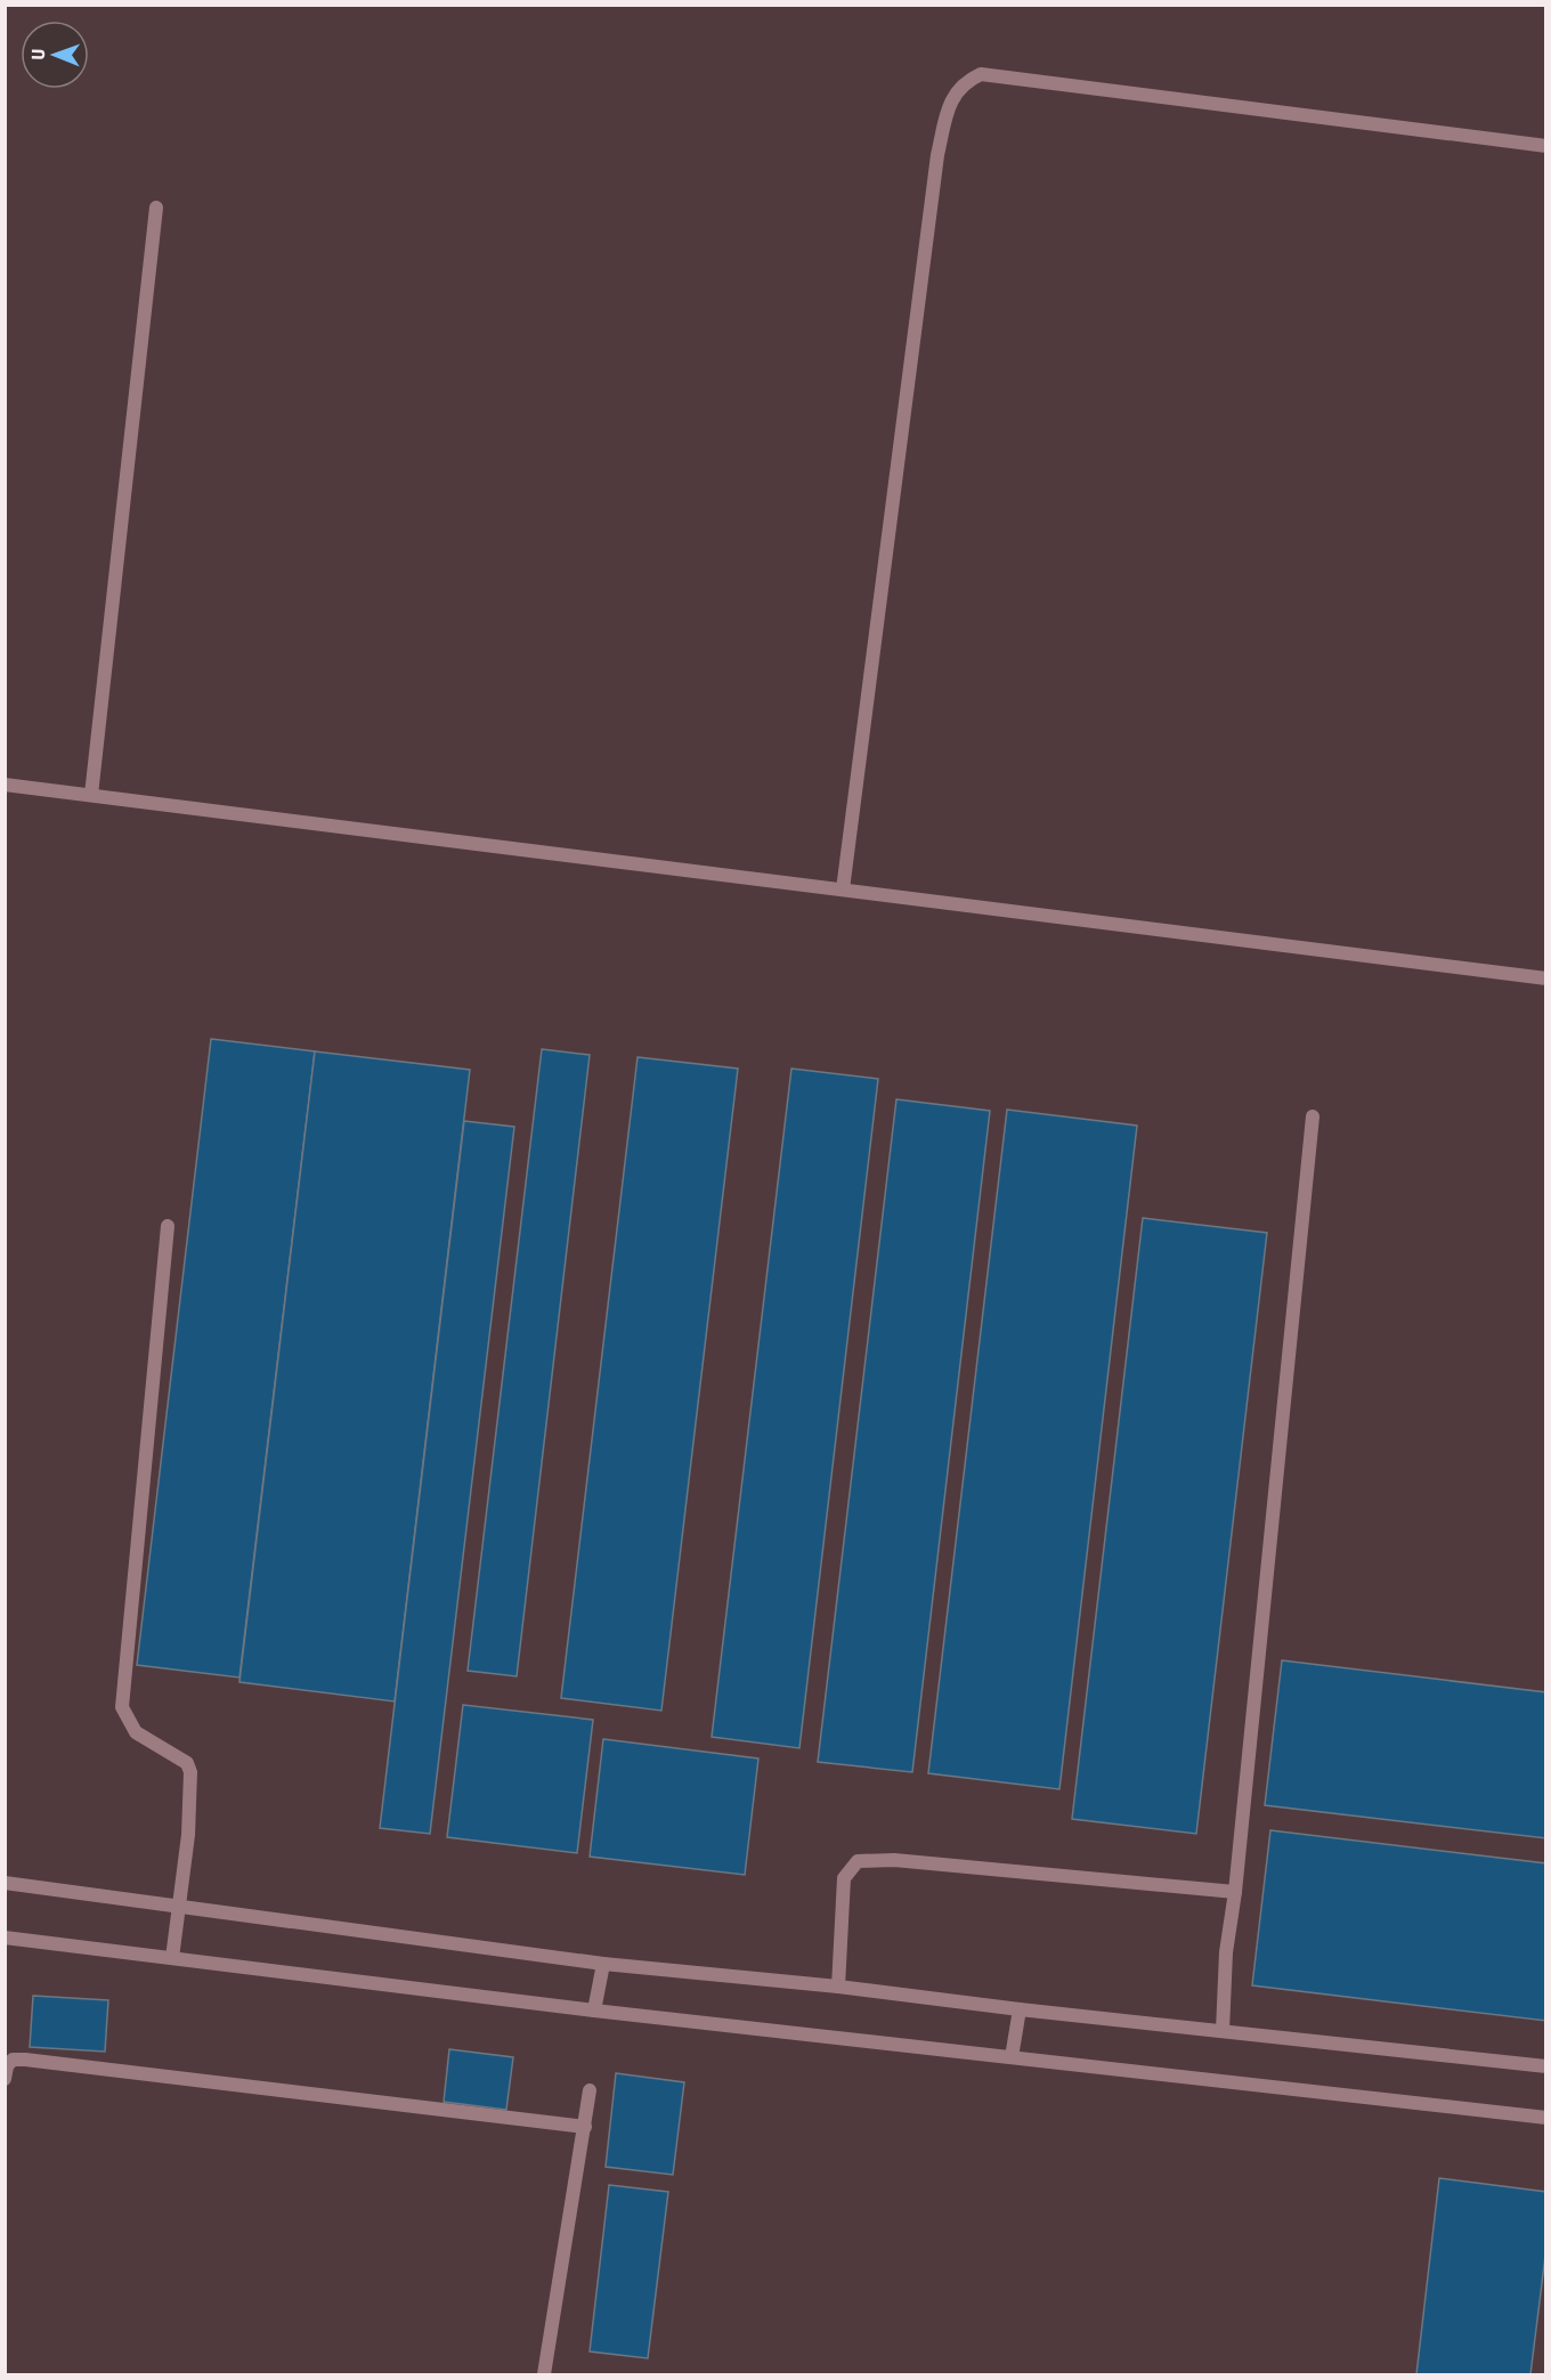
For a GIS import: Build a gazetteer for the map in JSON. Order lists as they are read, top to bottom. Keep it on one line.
{"north":"left"}
